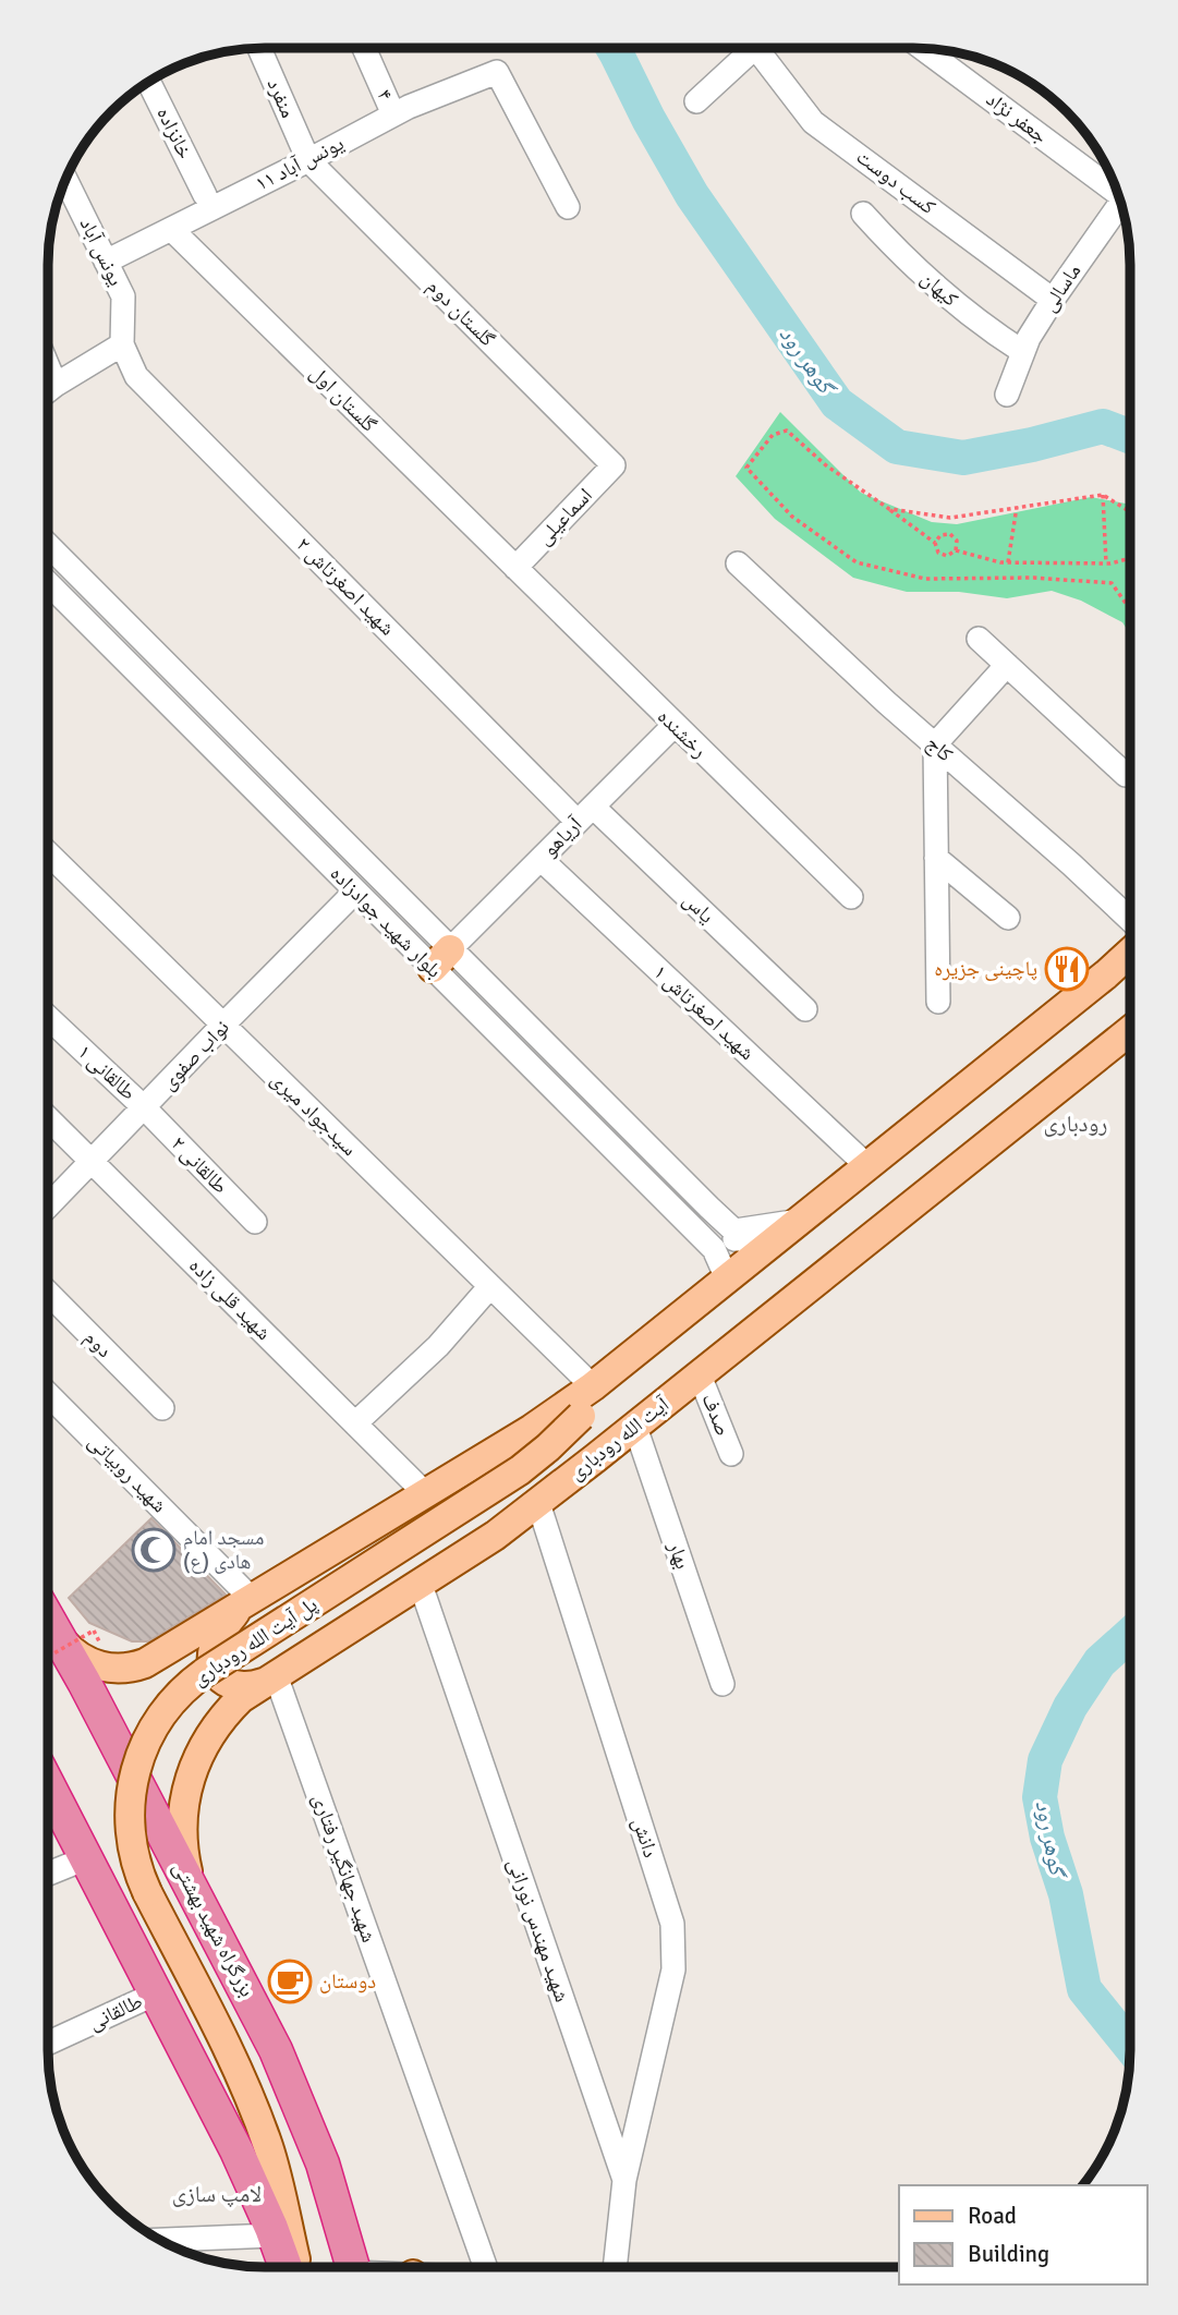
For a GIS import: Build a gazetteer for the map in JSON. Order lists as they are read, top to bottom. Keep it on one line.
{"streets":{"highway":["بزرگراه شهید بهشتی"],"main road":["آیت الله رودباری","پل آیت الله رودباری"],"street":["۴","منفرد","جعفر نژاد","خانزاده","یونس آباد ۱۱","کسب دوست","یونس آباد","ماسالی","کیهان","گلستان دوم","گلستان اول","اسماعیلی","شهید اصغرتاش ۲","رخشنده","کاج","آریاهو","یاس","بلوار شهید جوادزاده","شهید اصغرتاش ۱","نواب صفوی","طالقانی ۱","سیدجواد میری","طالقانی ۲","شهید قلی زاده","دوم","صدف","شهید روبیاتی","بهار","دانش","شهید جهانگیر رفتاری","شهید مهندس نورانی","طالقانی"]},"crossings":[["۴","یونس آباد ۱۱"],["منفرد","یونس آباد ۱۱"],["منفرد","گلستان دوم"],["یونس آباد ۱۱","یونس آباد"],["یونس آباد ۱۱","گلستان دوم"],["یونس آباد ۱۱","گلستان اول"],["کسب دوست","ماسالی"],["یونس آباد","شهید اصغرتاش ۲"],["ماسالی","کیهان"],["گلستان دوم","اسماعیلی"],["گلستان اول","اسماعیلی"],["گلستان اول","رخشنده"],["اسماعیلی","رخشنده"],["شهید اصغرتاش ۲","آریاهو"],["شهید اصغرتاش ۲","یاس"],["رخشنده","آریاهو"],["آریاهو","یاس"],["آریاهو","بلوار شهید جوادزاده"],["آریاهو","شهید اصغرتاش ۱"],["بلوار شهید جوادزاده","نواب صفوی"],["نواب صفوی","طالقانی ۱"],["نواب صفوی","سیدجواد میری"],["نواب صفوی","طالقانی ۲"],["نواب صفوی","شهید قلی زاده"],["طالقانی ۱","طالقانی ۲"],["صدف","آیت الله رودباری"],["آیت الله رودباری","بهار"],["آیت الله رودباری","دانش"],["آیت الله رودباری","شهید جهانگیر رفتاری"],["آیت الله رودباری","بزرگراه شهید بهشتی"],["آیت الله رودباری","شهید مهندس نورانی"],["دانش","شهید مهندس نورانی"]],"districts":["رودباری","لامپ سازی"],"water":["گوهر رود"],"places":{"restaurant":["پاچینی جزیره"],"mosque":["مسجد امام هادی (ع)"],"cafe":["دوستان"]},"legend":["Road","Building"]}
